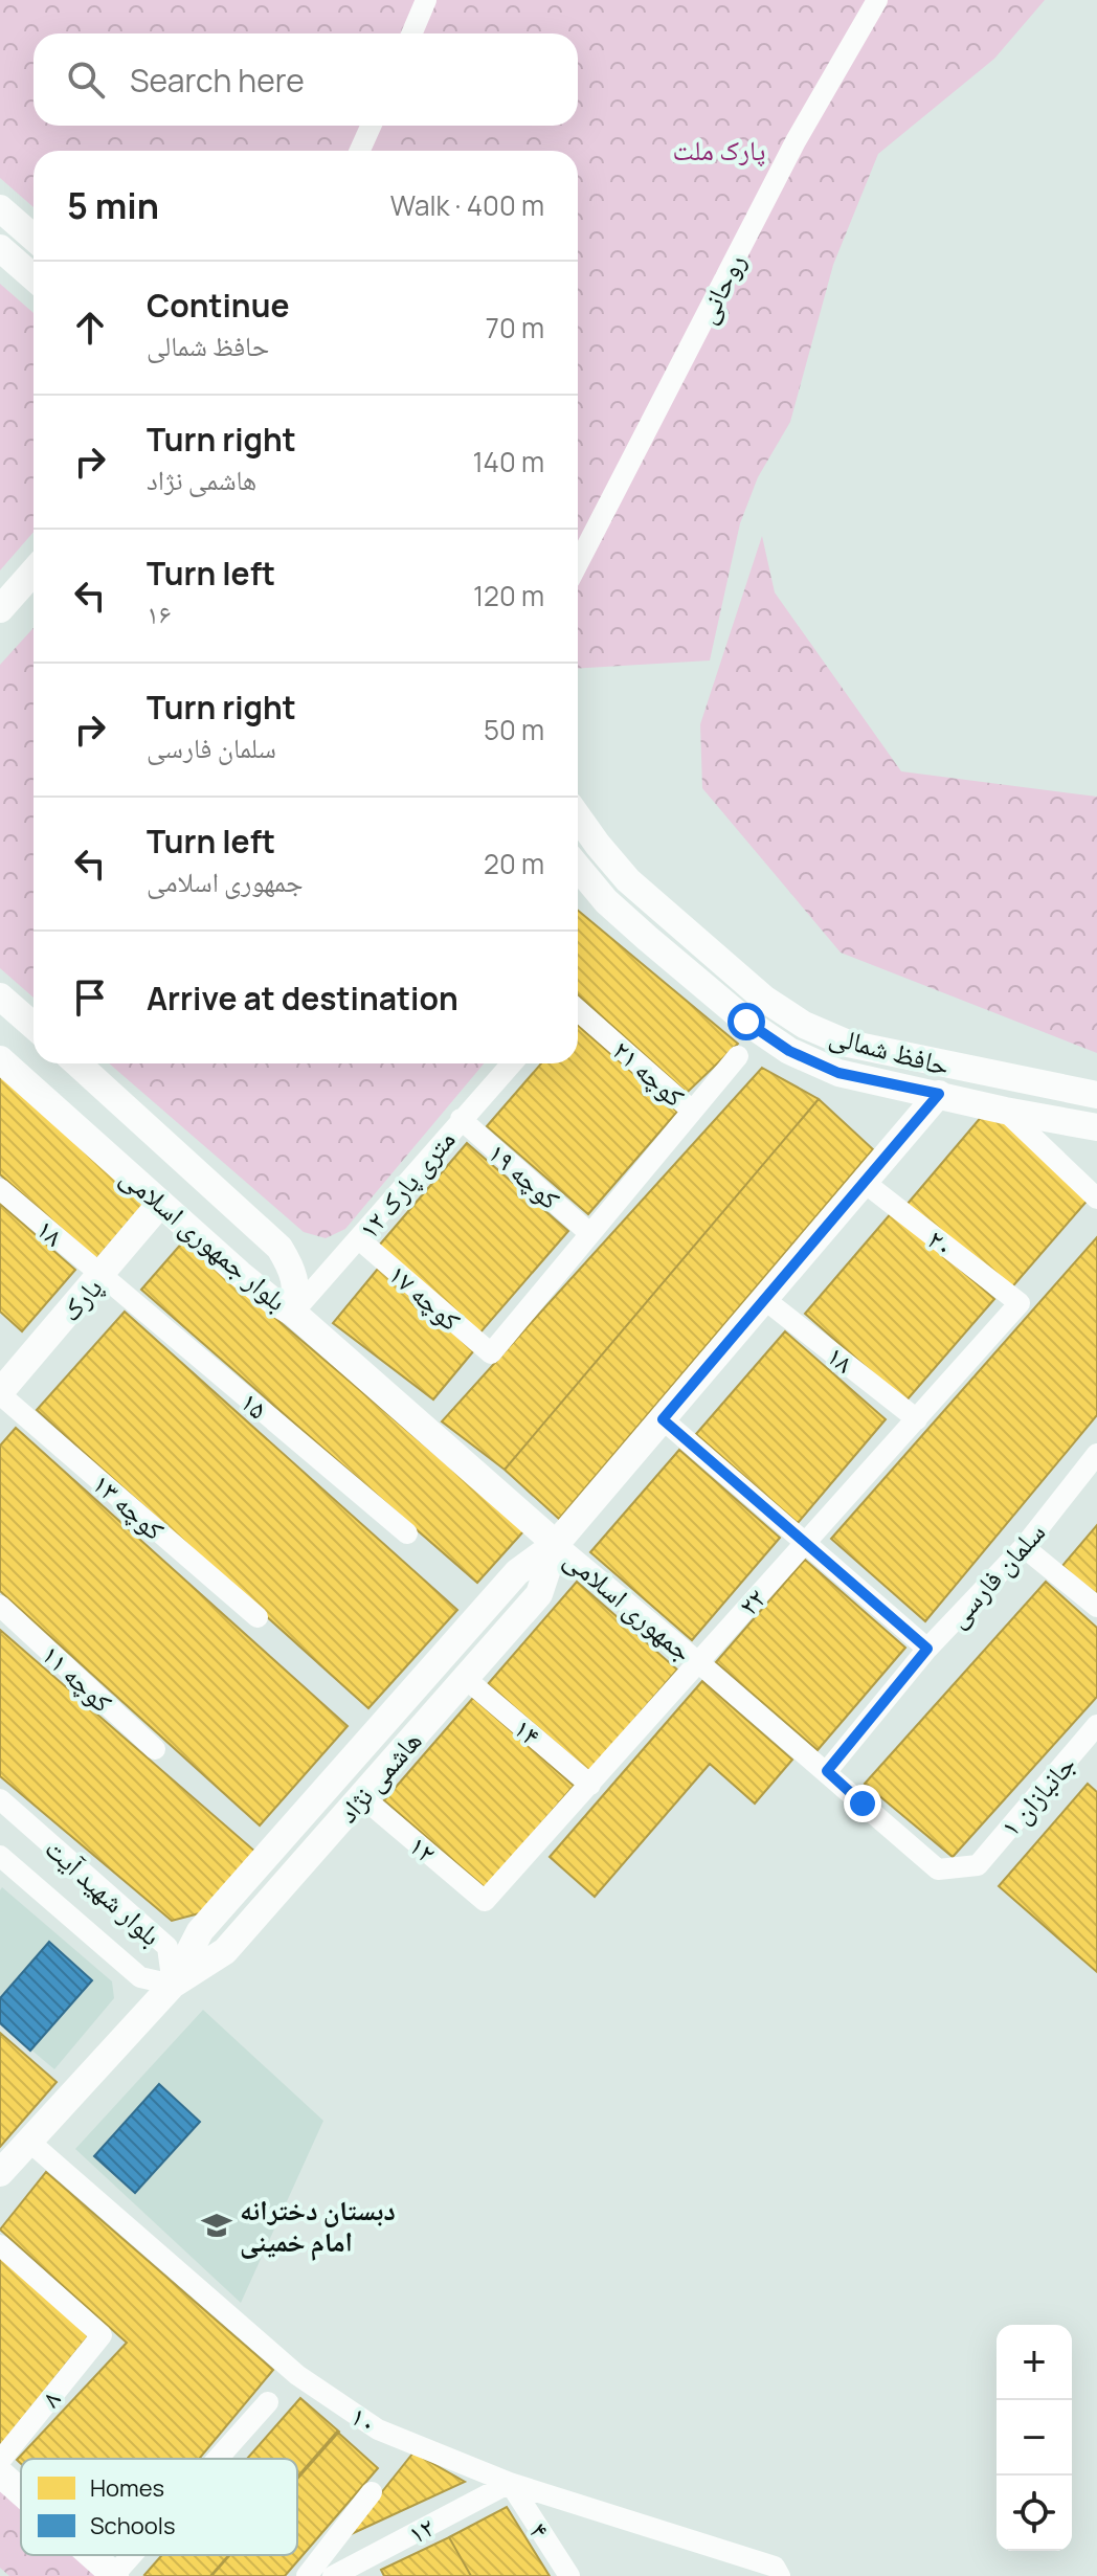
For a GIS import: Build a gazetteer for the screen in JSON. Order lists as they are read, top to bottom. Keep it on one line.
{"streets":{"main road":["حافظ شمالی","بلوار جمهوری اسلامی","پارک","جمهوری اسلامی","هاشمی نژاد"],"street":["روحانی","کوچه ۲۱","کوچه ۱۹","۱۲ متری پارک","۱۸","۲۰","کوچه ۱۷","۱۵","کوچه ۱۳","سلمان فارسی","۲۲","کوچه ۱۱","۱۴","جانبازان ۱","۱۲","بلوار شهید آیت","۸","۱۰","۴"]},"crossings":[["حافظ شمالی","هاشمی نژاد"],["کوچه ۱۹","۱۲ متری پارک"],["کوچه ۱۹","کوچه ۱۷"],["۱۲ متری پارک","بلوار جمهوری اسلامی"],["۱۲ متری پارک","کوچه ۱۷"],["۱۲ متری پارک","جمهوری اسلامی"],["۱۸","پارک"],["۱۸","۱۵"],["۱۸","۲۲"],["۱۸","هاشمی نژاد"],["بلوار جمهوری اسلامی","پارک"],["بلوار جمهوری اسلامی","جمهوری اسلامی"],["۲۰","۲۲"],["۲۰","هاشمی نژاد"],["پارک","۱۵"],["پارک","کوچه ۱۳"],["سلمان فارسی","جمهوری اسلامی"],["۲۲","جمهوری اسلامی"],["۲۲","۱۴"],["۲۲","۱۲"],["جمهوری اسلامی","هاشمی نژاد"],["جمهوری اسلامی","جانبازان ۱"],["۱۴","هاشمی نژاد"],["هاشمی نژاد","۱۲"],["هاشمی نژاد","بلوار شهید آیت"],["هاشمی نژاد","۱۰"],["۱۲","۱۰"],["۱۲","۴"],["۱۰","۴"]],"parks":["پارک ملت"],"places":{"school or university":["دبستان دخترانه امام خمینی"]},"legend":["Homes","Schools"],"page":{"search":"Search here","heading":["5 min","Walk · 400 m"],"list":[["Continue","حافظ شمالی","70 m"],["Turn right","هاشمی نژاد","140 m"],["Turn left","۱۶","120 m"],["Turn right","سلمان فارسی","50 m"],["Turn left","جمهوری اسلامی","20 m"],"Arrive at destination"],"map_buttons":["+","−"]}}
